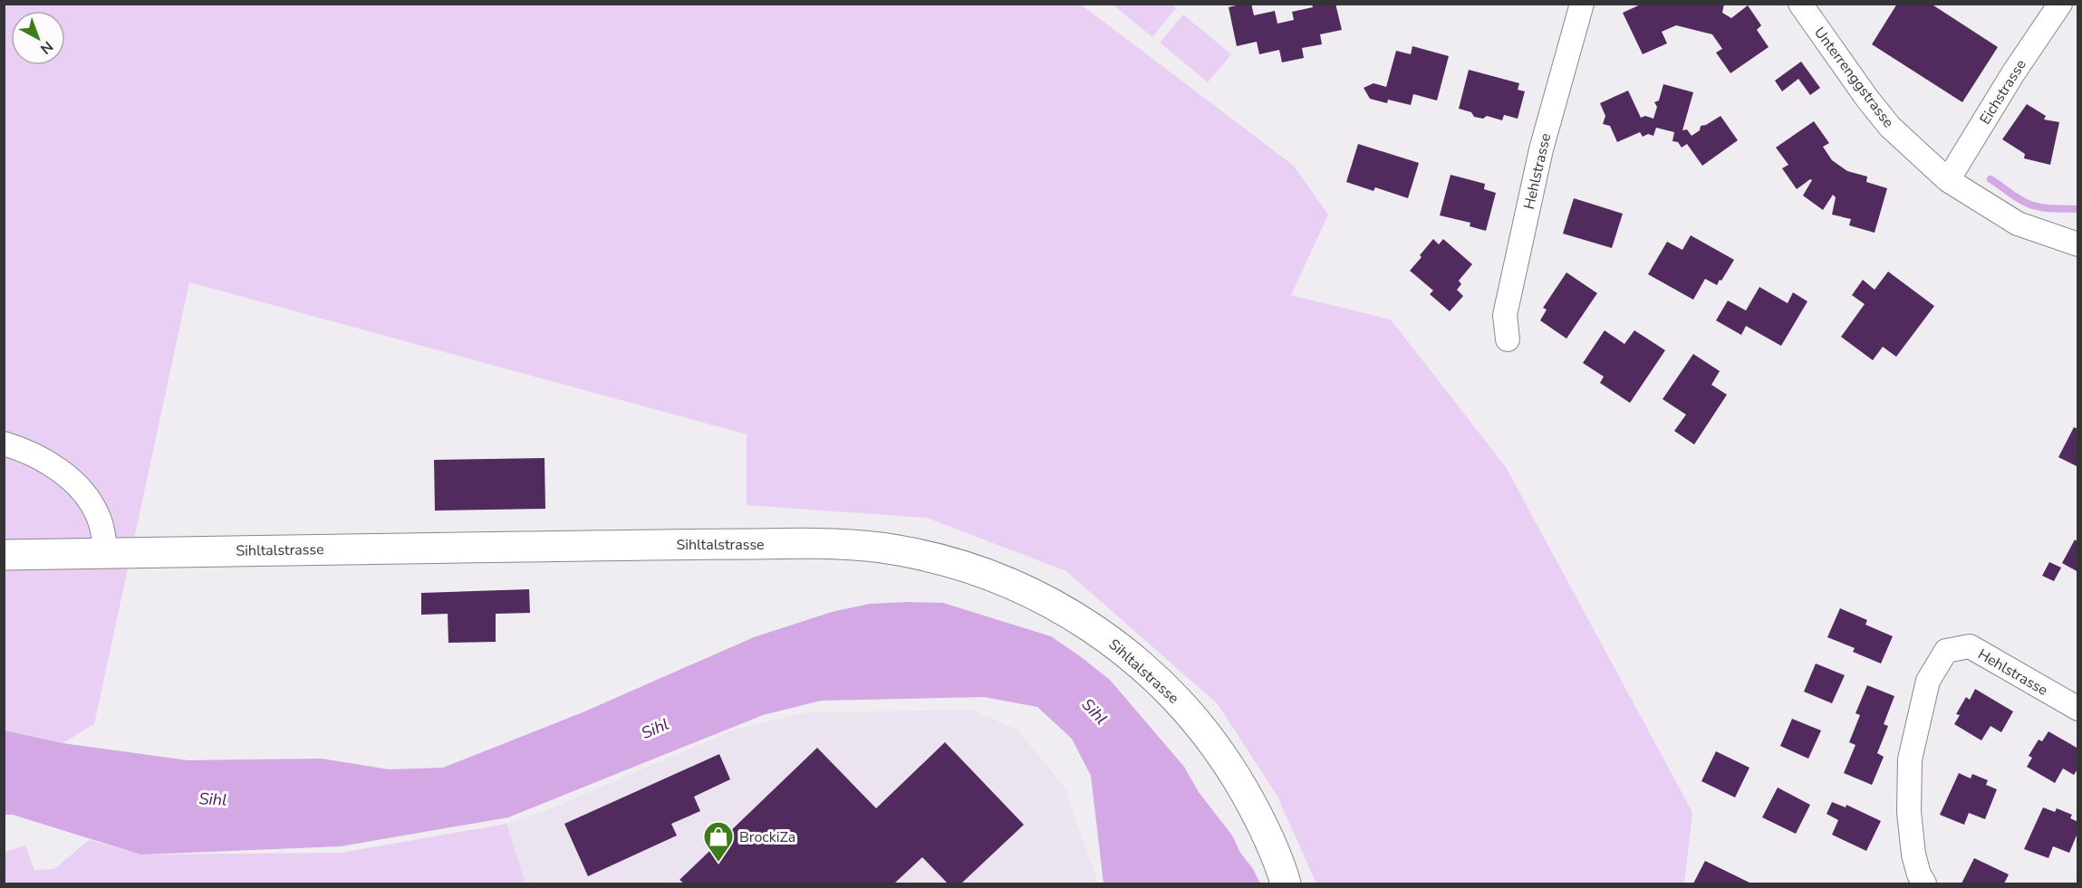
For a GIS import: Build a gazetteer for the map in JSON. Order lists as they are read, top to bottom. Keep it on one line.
{"streets":{"main road":["Sihltalstrasse"],"street":["Unterrenggstrasse","Eichstrasse","Hehlstrasse"]},"crossings":[["Unterrenggstrasse","Eichstrasse"]],"water":["Sihl"],"places":{"shop":["BrockiZa"]},"north":"bottom right"}
